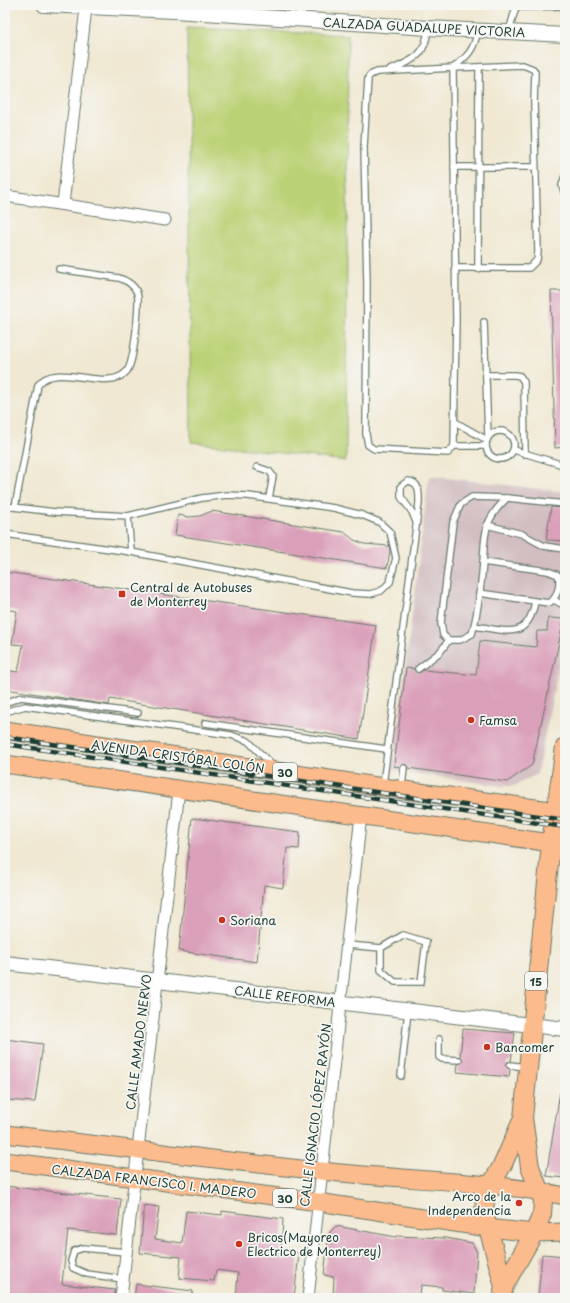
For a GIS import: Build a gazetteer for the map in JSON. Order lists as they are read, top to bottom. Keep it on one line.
{"streets":{"highway":["15"],"main road":["AVENIDA CRISTÓBAL COLÓN","30","CALZADA FRANCISCO I. MADERO"],"street":["CALZADA GUADALUPE VICTORIA","CALLE REFORMA","CALLE AMADO NERVO","CALLE IGNACIO LÓPEZ RAYÓN"]},"crossings":[["AVENIDA CRISTÓBAL COLÓN","15"],["15","CALLE REFORMA"],["15","CALZADA FRANCISCO I. MADERO"],["CALLE REFORMA","CALLE AMADO NERVO"],["CALLE REFORMA","CALLE IGNACIO LÓPEZ RAYÓN"],["CALLE AMADO NERVO","CALZADA FRANCISCO I. MADERO"],["CALLE IGNACIO LÓPEZ RAYÓN","CALZADA FRANCISCO I. MADERO"]],"places":{"transit":["Central de Autobuses de Monterrey"],"other":["Famsa","Soriana","Bancomer","Arco de la Independencia","Bricos(Mayoreo Electrico de Monterrey)"]}}
